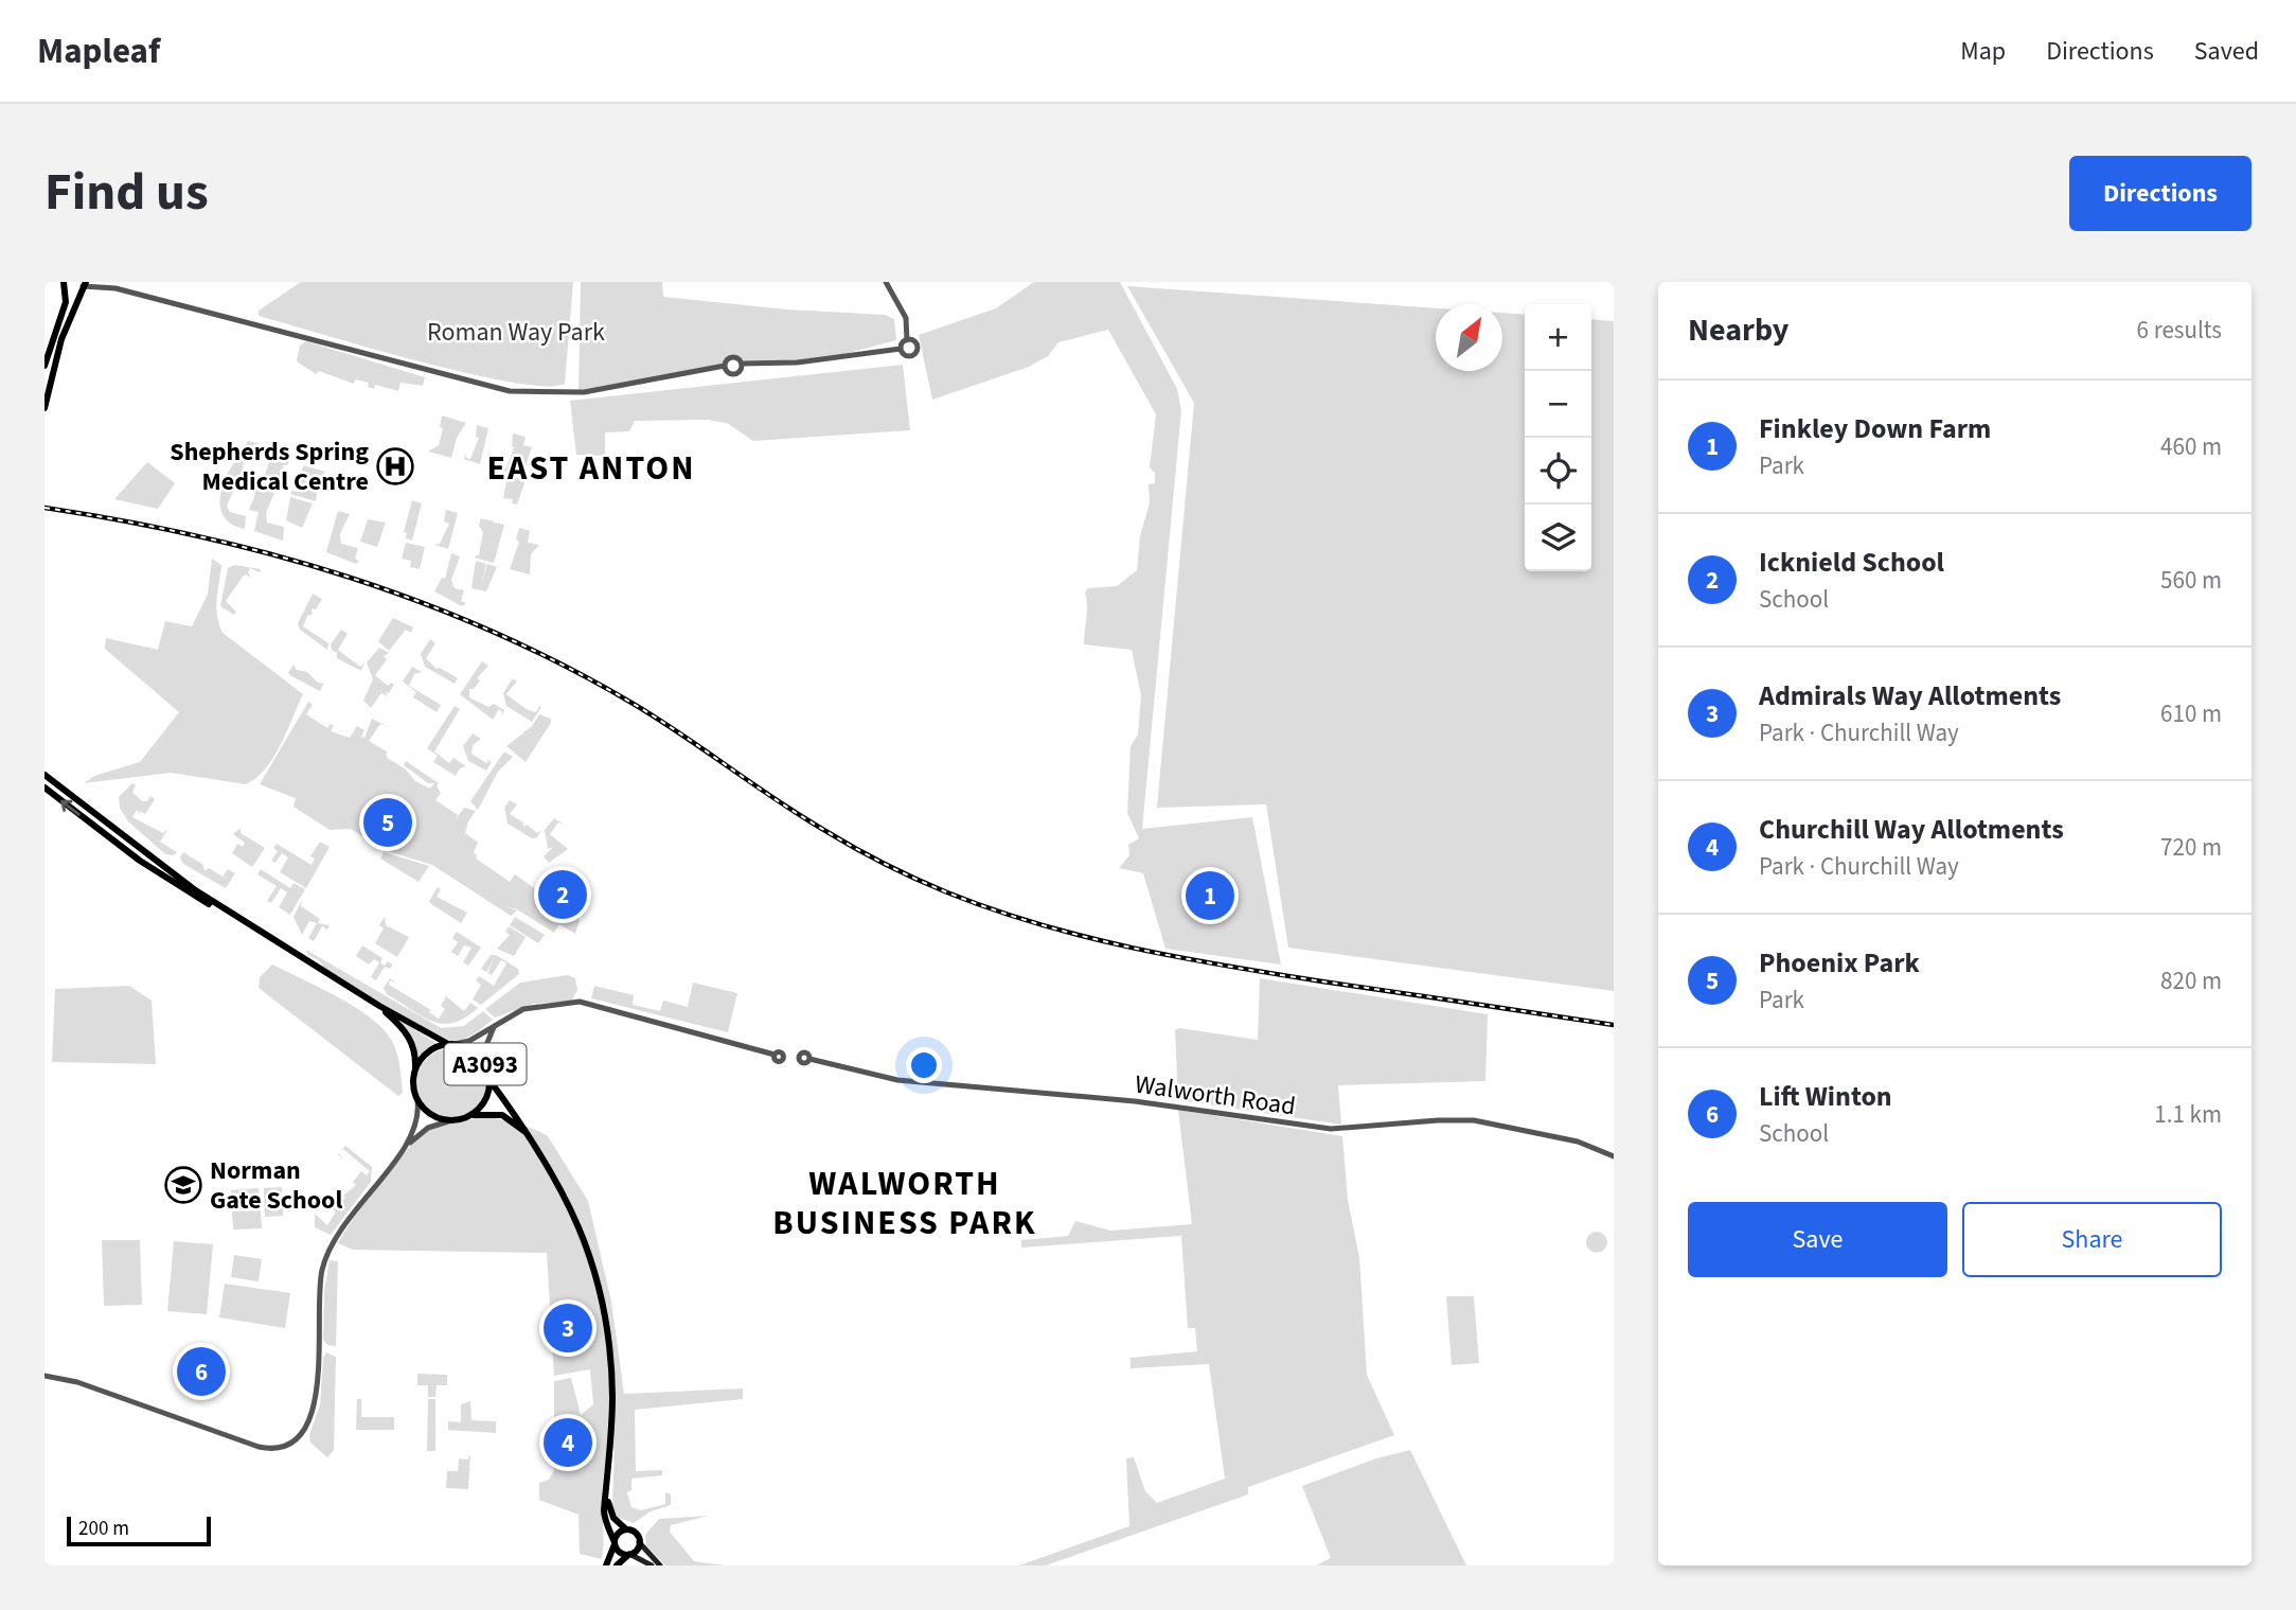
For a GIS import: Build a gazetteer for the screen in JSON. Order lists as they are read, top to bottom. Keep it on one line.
{"streets":{"main road":["A3093"],"street":["Walworth Road"]},"crossings":[["A3093","Walworth Road"]],"districts":["EAST ANTON","WALWORTH BUSINESS PARK"],"parks":["Roman Way Park"],"places":{"hospital":["Shepherds Spring Medical Centre"],"school or university":["Norman Gate School"]},"scale_bar":"200 m","north":"top right","page":{"header":"Mapleaf","nav":["Map","Directions","Saved"],"title":"Find us","buttons":["Directions",["Save","Share"]],"heading":["Nearby","6 results"],"map_buttons":["+","−"],"list":[{"mark":"1","name":"Finkley Down Farm","note":"Park","value":"460 m"},{"mark":"2","name":"Icknield School","note":"School","value":"560 m"},{"mark":"3","name":"Admirals Way Allotments","note":"Park · Churchill Way","value":"610 m"},{"mark":"4","name":"Churchill Way Allotments","note":"Park · Churchill Way","value":"720 m"},{"mark":"5","name":"Phoenix Park","note":"Park","value":"820 m"},{"mark":"6","name":"Lift Winton","note":"School","value":"1.1 km"}],"pins":["5","2","1","3","6","4"],"scale":"200 m"}}
